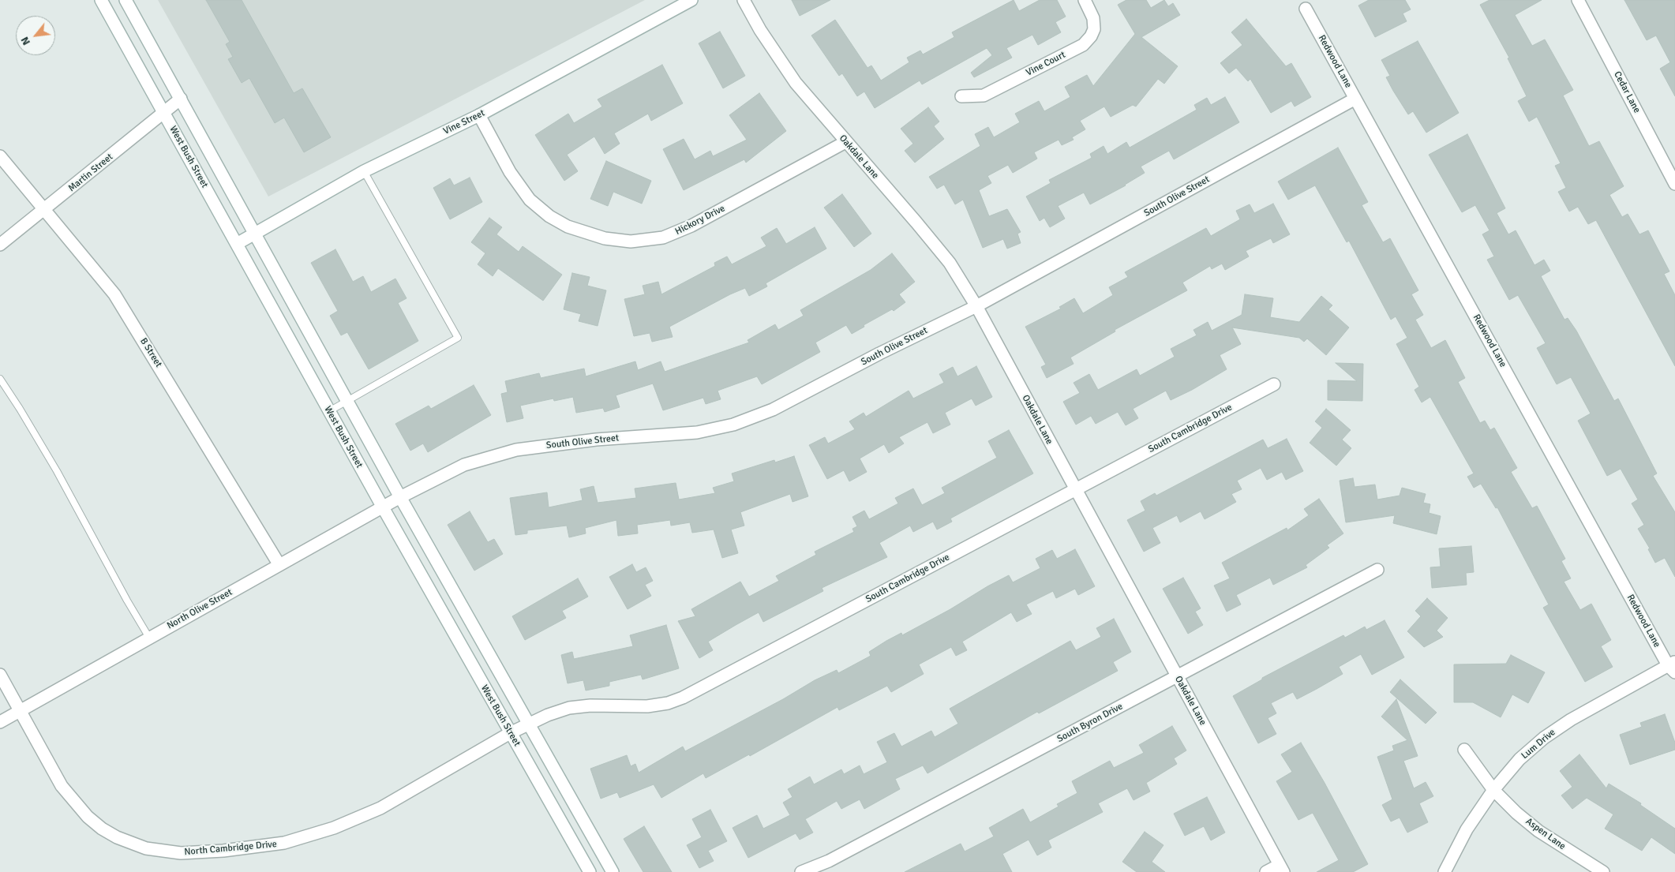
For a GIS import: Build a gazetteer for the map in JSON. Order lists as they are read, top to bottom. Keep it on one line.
{"streets":{"street":["Redwood Lane","Vine Court","Cedar Lane","Vine Street","West Bush Street","Oakdale Lane","Martin Street","South Olive Street","Hickory Drive","B Street","South Cambridge Drive","North Olive Street","South Byron Drive","Lum Drive","Aspen Lane","North Cambridge Drive"]},"crossings":[["Redwood Lane","South Olive Street"],["Redwood Lane","Lum Drive"],["Vine Street","West Bush Street"],["Vine Street","Hickory Drive"],["West Bush Street","Martin Street"],["West Bush Street","South Olive Street"],["West Bush Street","South Cambridge Drive"],["West Bush Street","North Olive Street"],["West Bush Street","North Cambridge Drive"],["Oakdale Lane","South Olive Street"],["Oakdale Lane","Hickory Drive"],["Oakdale Lane","South Cambridge Drive"],["Oakdale Lane","South Byron Drive"],["Martin Street","B Street"],["South Olive Street","North Olive Street"],["B Street","North Olive Street"],["South Cambridge Drive","North Cambridge Drive"],["North Olive Street","North Cambridge Drive"],["Lum Drive","Aspen Lane"]],"north":"bottom left"}
